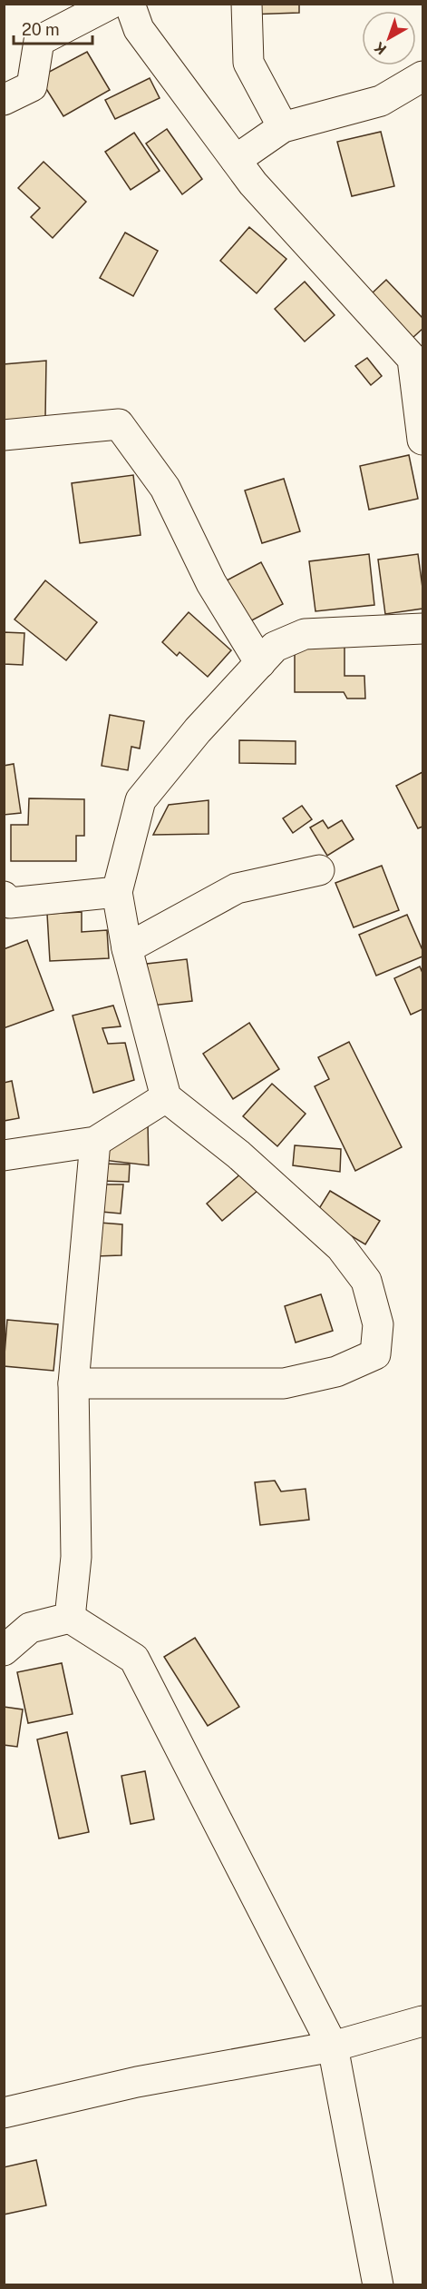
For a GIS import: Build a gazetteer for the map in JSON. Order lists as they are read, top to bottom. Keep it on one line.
{"scale_bar":"20 m","north":"bottom left"}
